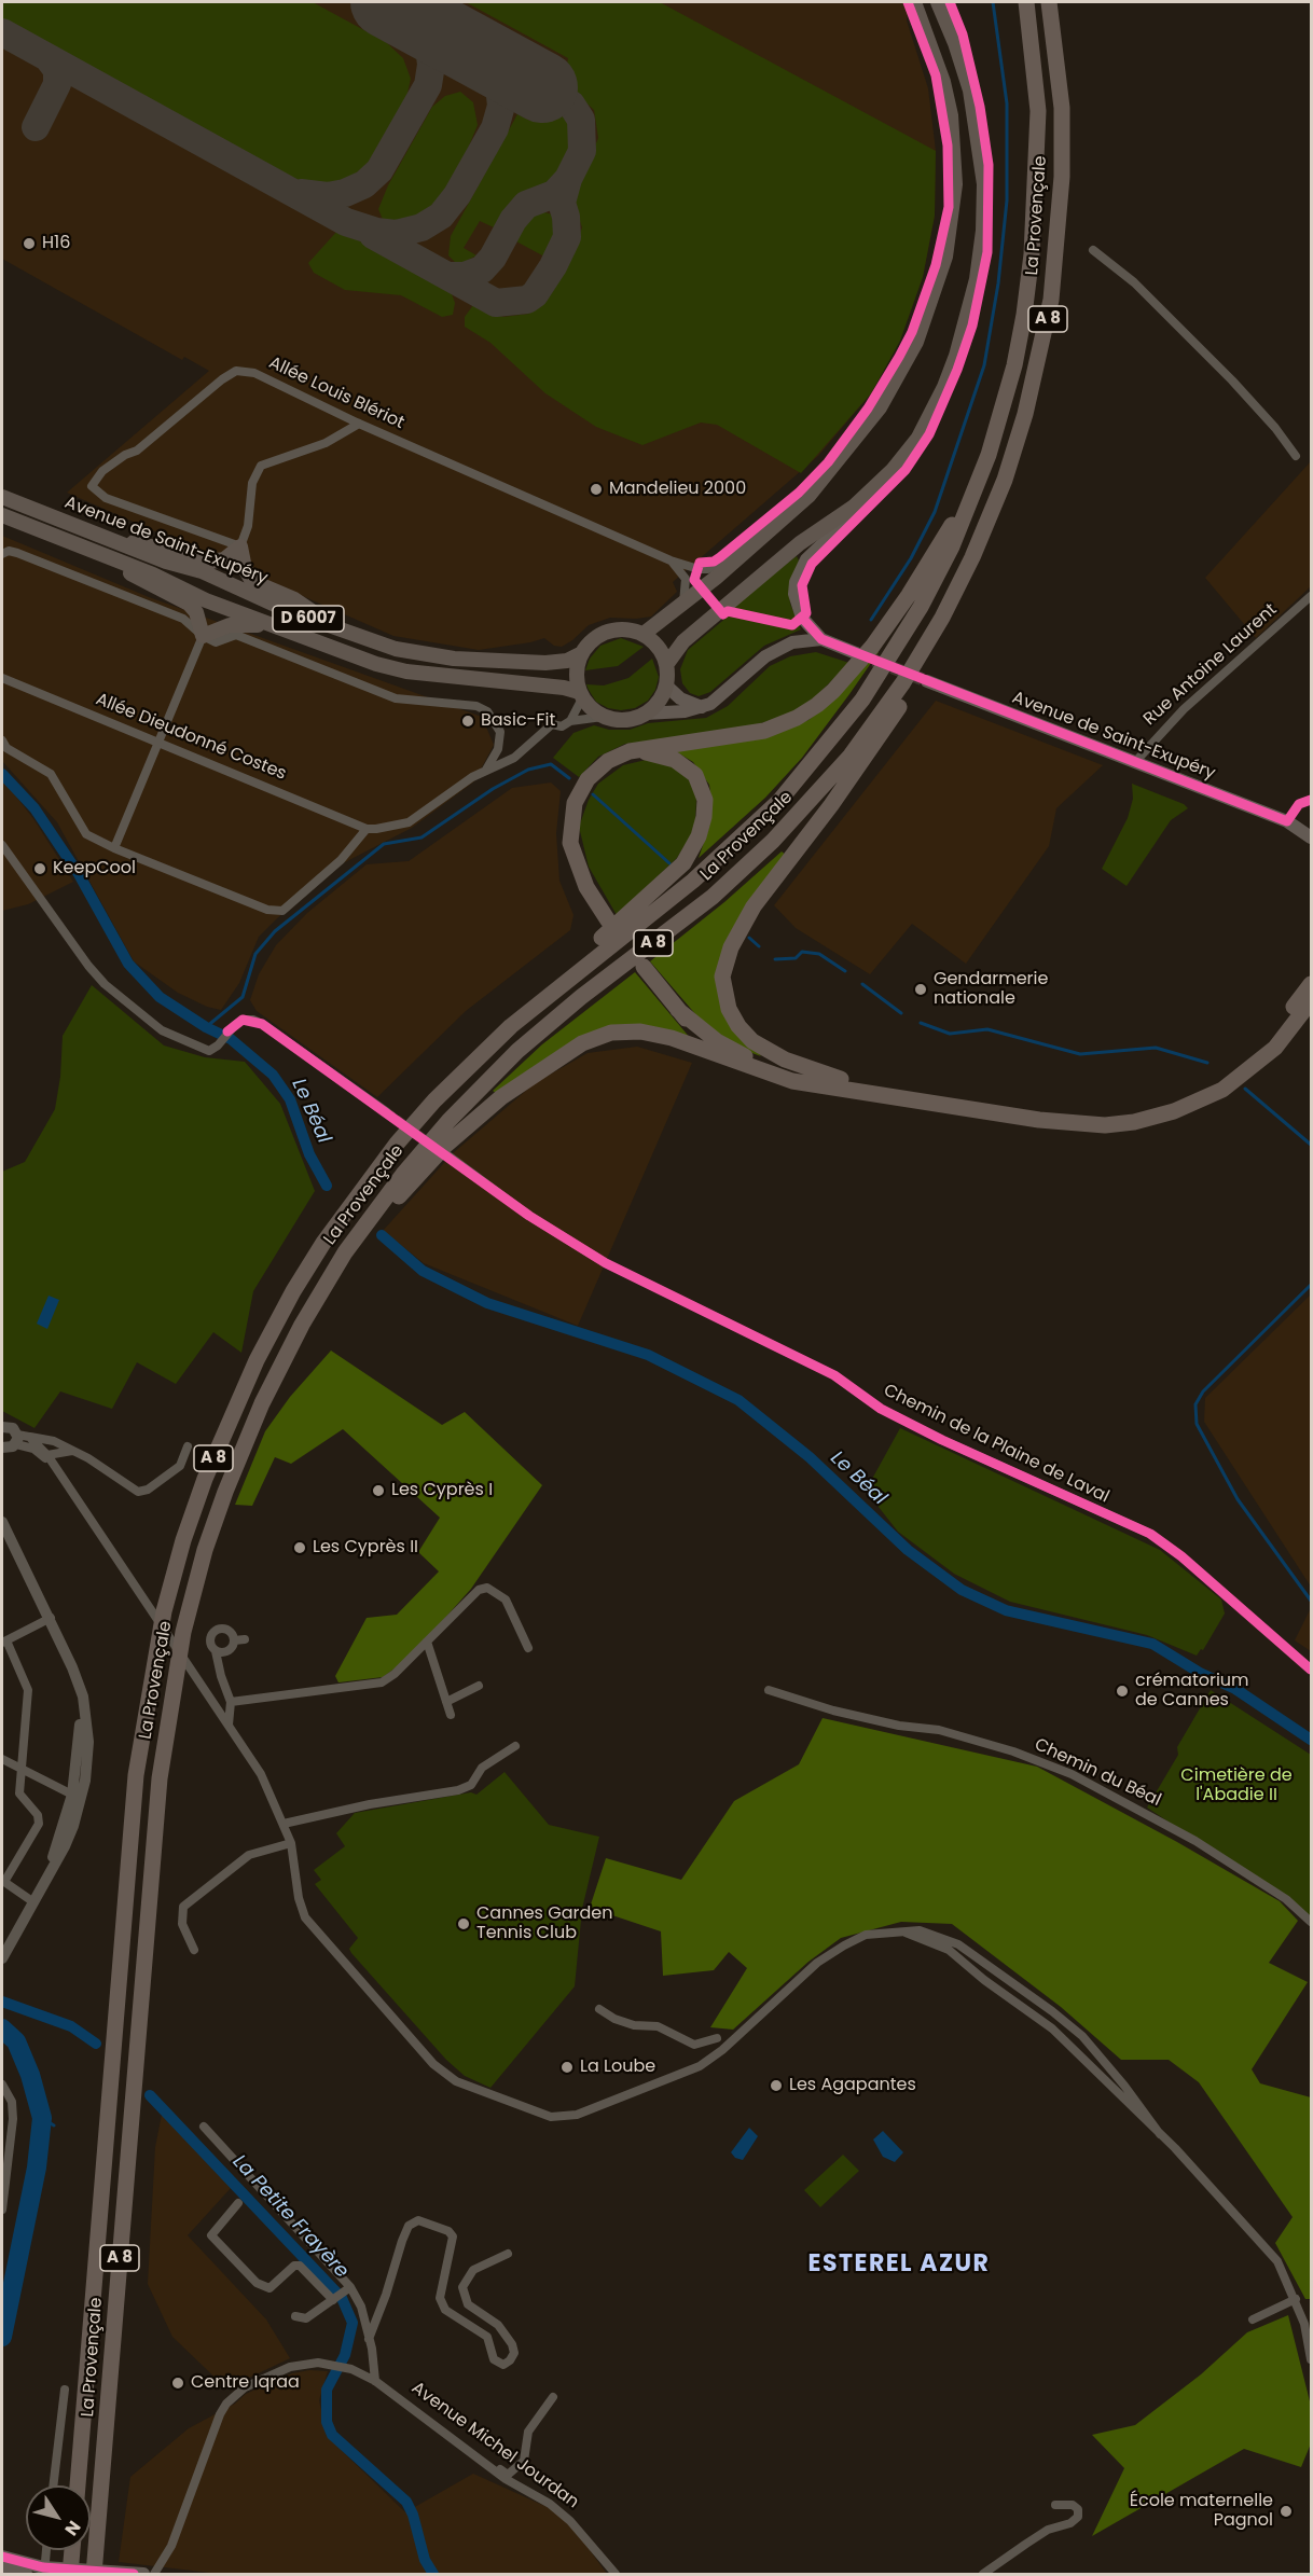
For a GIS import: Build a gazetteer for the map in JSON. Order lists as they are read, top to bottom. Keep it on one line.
{"streets":{"highway":["La Provençale","A 8"],"main road":["Avenue de Saint-Exupéry","D 6007"],"street":["Allée Louis Blériot","Rue Antoine Laurent","Allée Dieudonné Costes","Chemin de la Plaine de Laval","Chemin du Béal","Avenue Michel Jourdan"]},"crossings":[["Avenue de Saint-Exupéry","Rue Antoine Laurent"]],"districts":["ESTEREL AZUR"],"water":["Le Béal","La Petite Frayère"],"parks":["Cimetière de l'Abadie II"],"places":["H16","Mandelieu 2000","Basic-Fit","KeepCool","Gendarmerie nationale","Les Cyprès I","Les Cyprès II","crématorium de Cannes","Cannes Garden Tennis Club","La Loube","Les Agapantes","Centre Iqraa","École maternelle Pagnol"],"north":"bottom right"}
